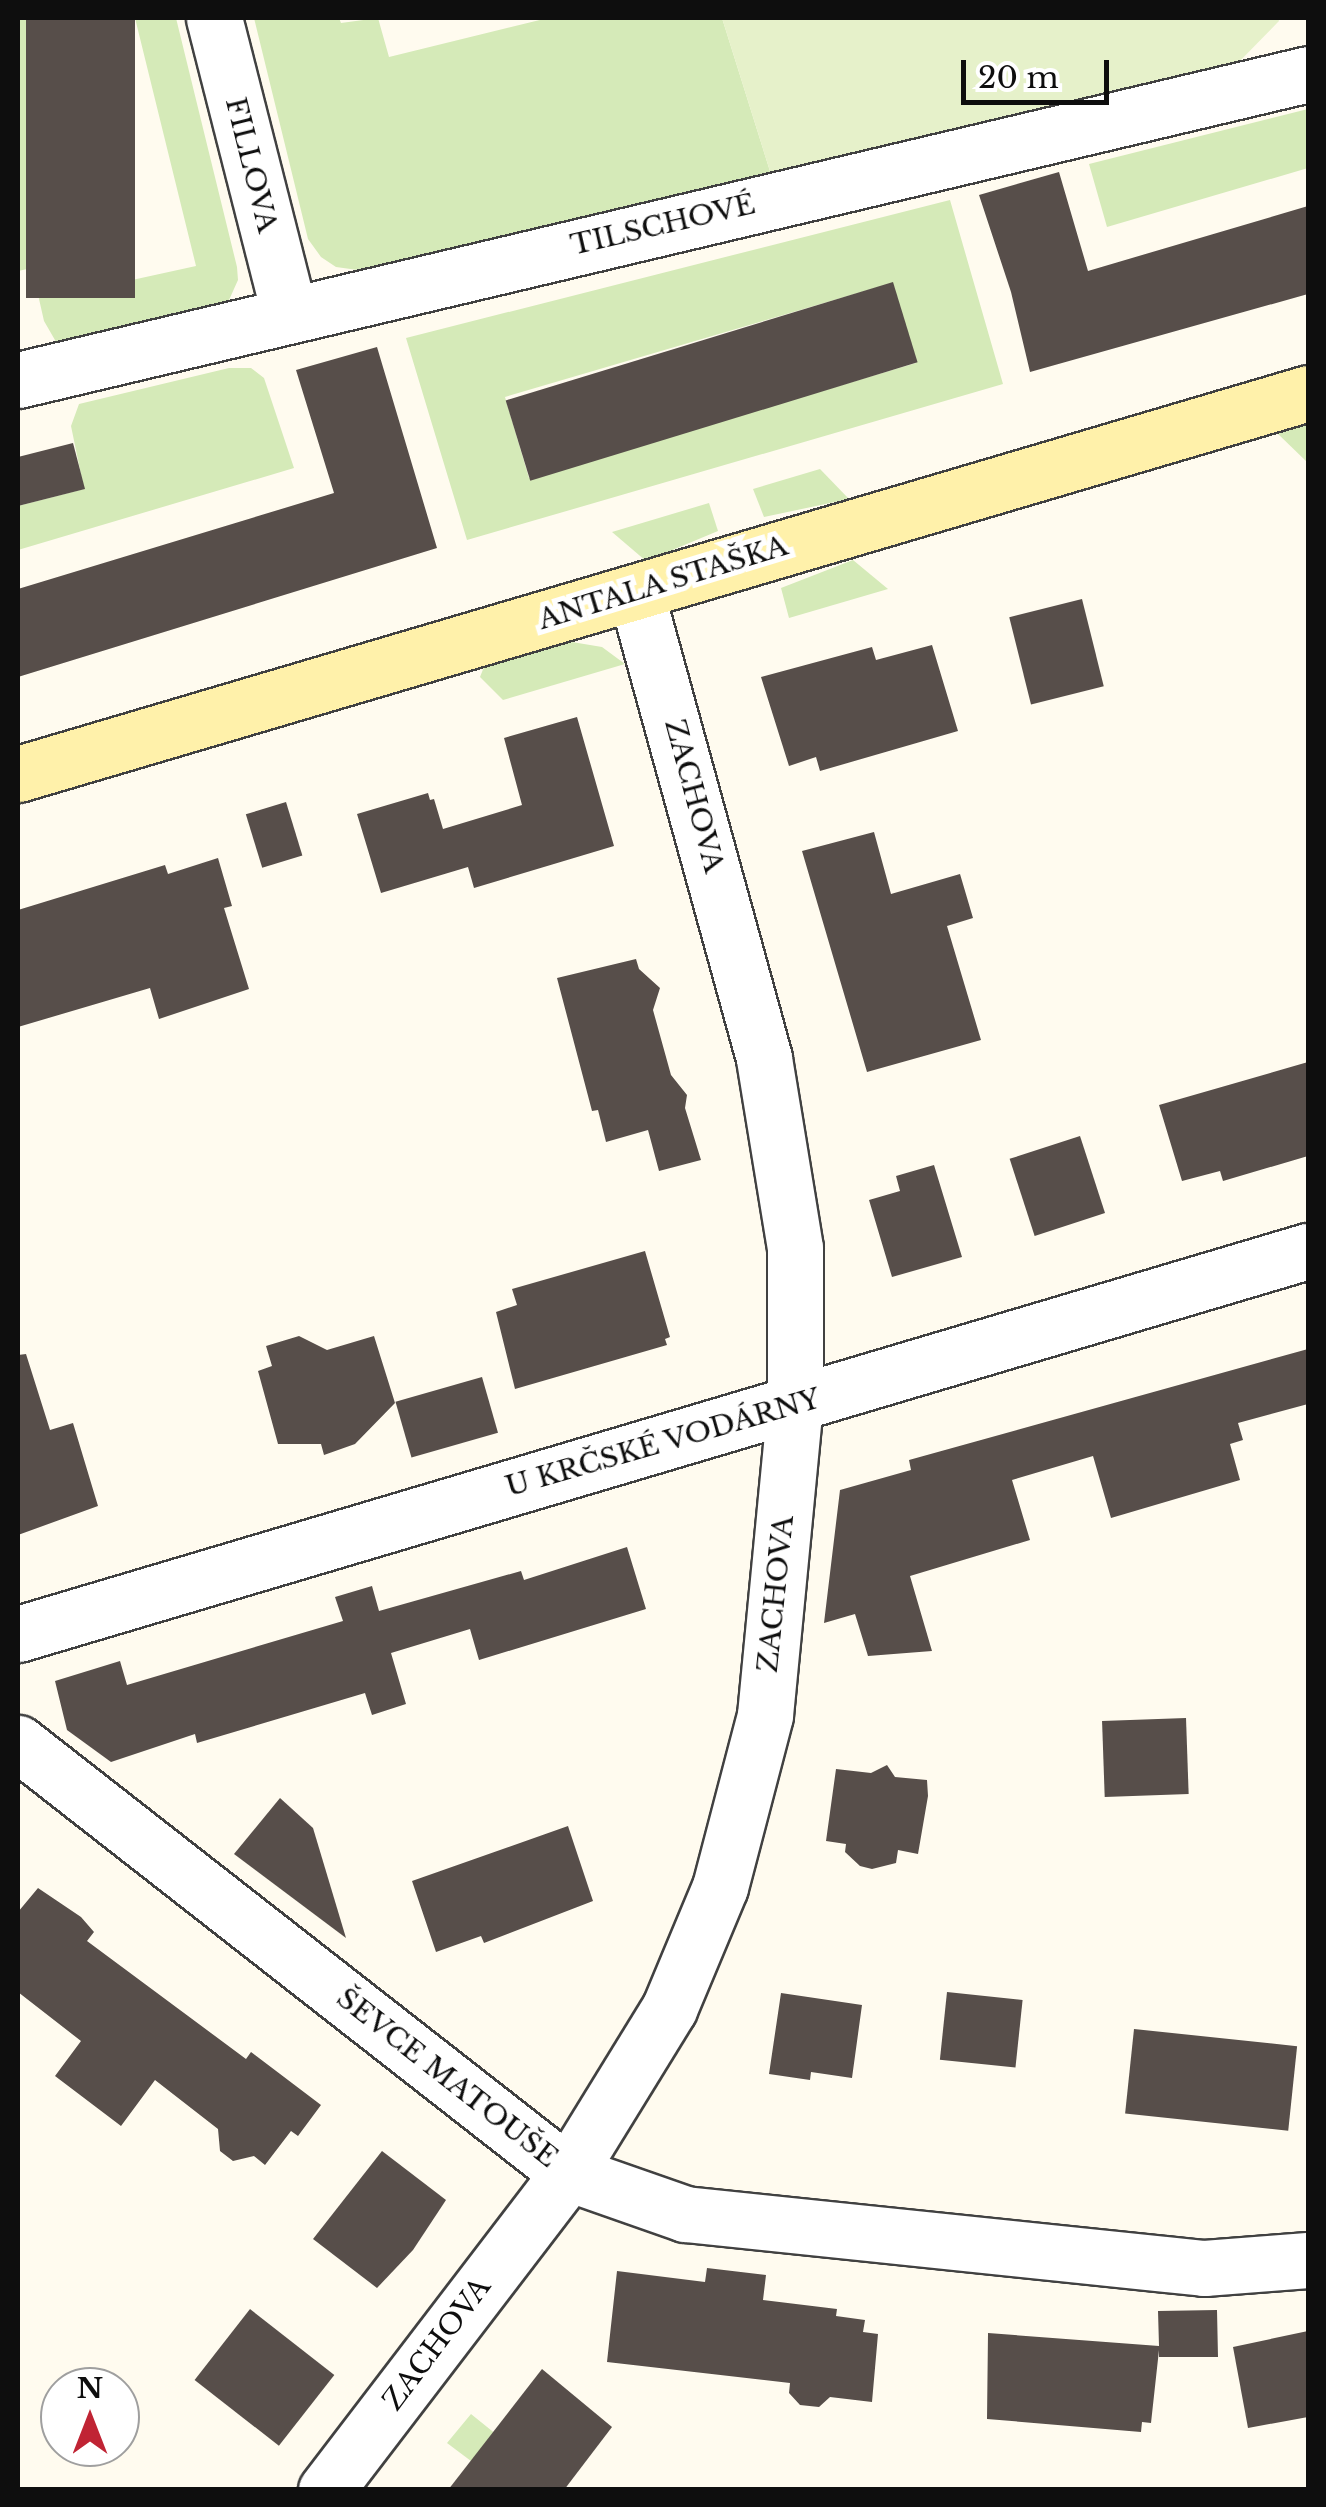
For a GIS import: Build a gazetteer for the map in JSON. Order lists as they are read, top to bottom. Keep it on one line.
{"streets":{"street":["FILLOVA","TILSCHOVÉ","ANTALA STAŠKA","ZACHOVA","U KRČSKÉ VODÁRNY","ŠEVCE MATOUŠE"]},"crossings":[["FILLOVA","TILSCHOVÉ"],["ANTALA STAŠKA","ZACHOVA"],["ZACHOVA","U KRČSKÉ VODÁRNY"],["ZACHOVA","ŠEVCE MATOUŠE"]],"scale_bar":"20 m","north":"top"}
